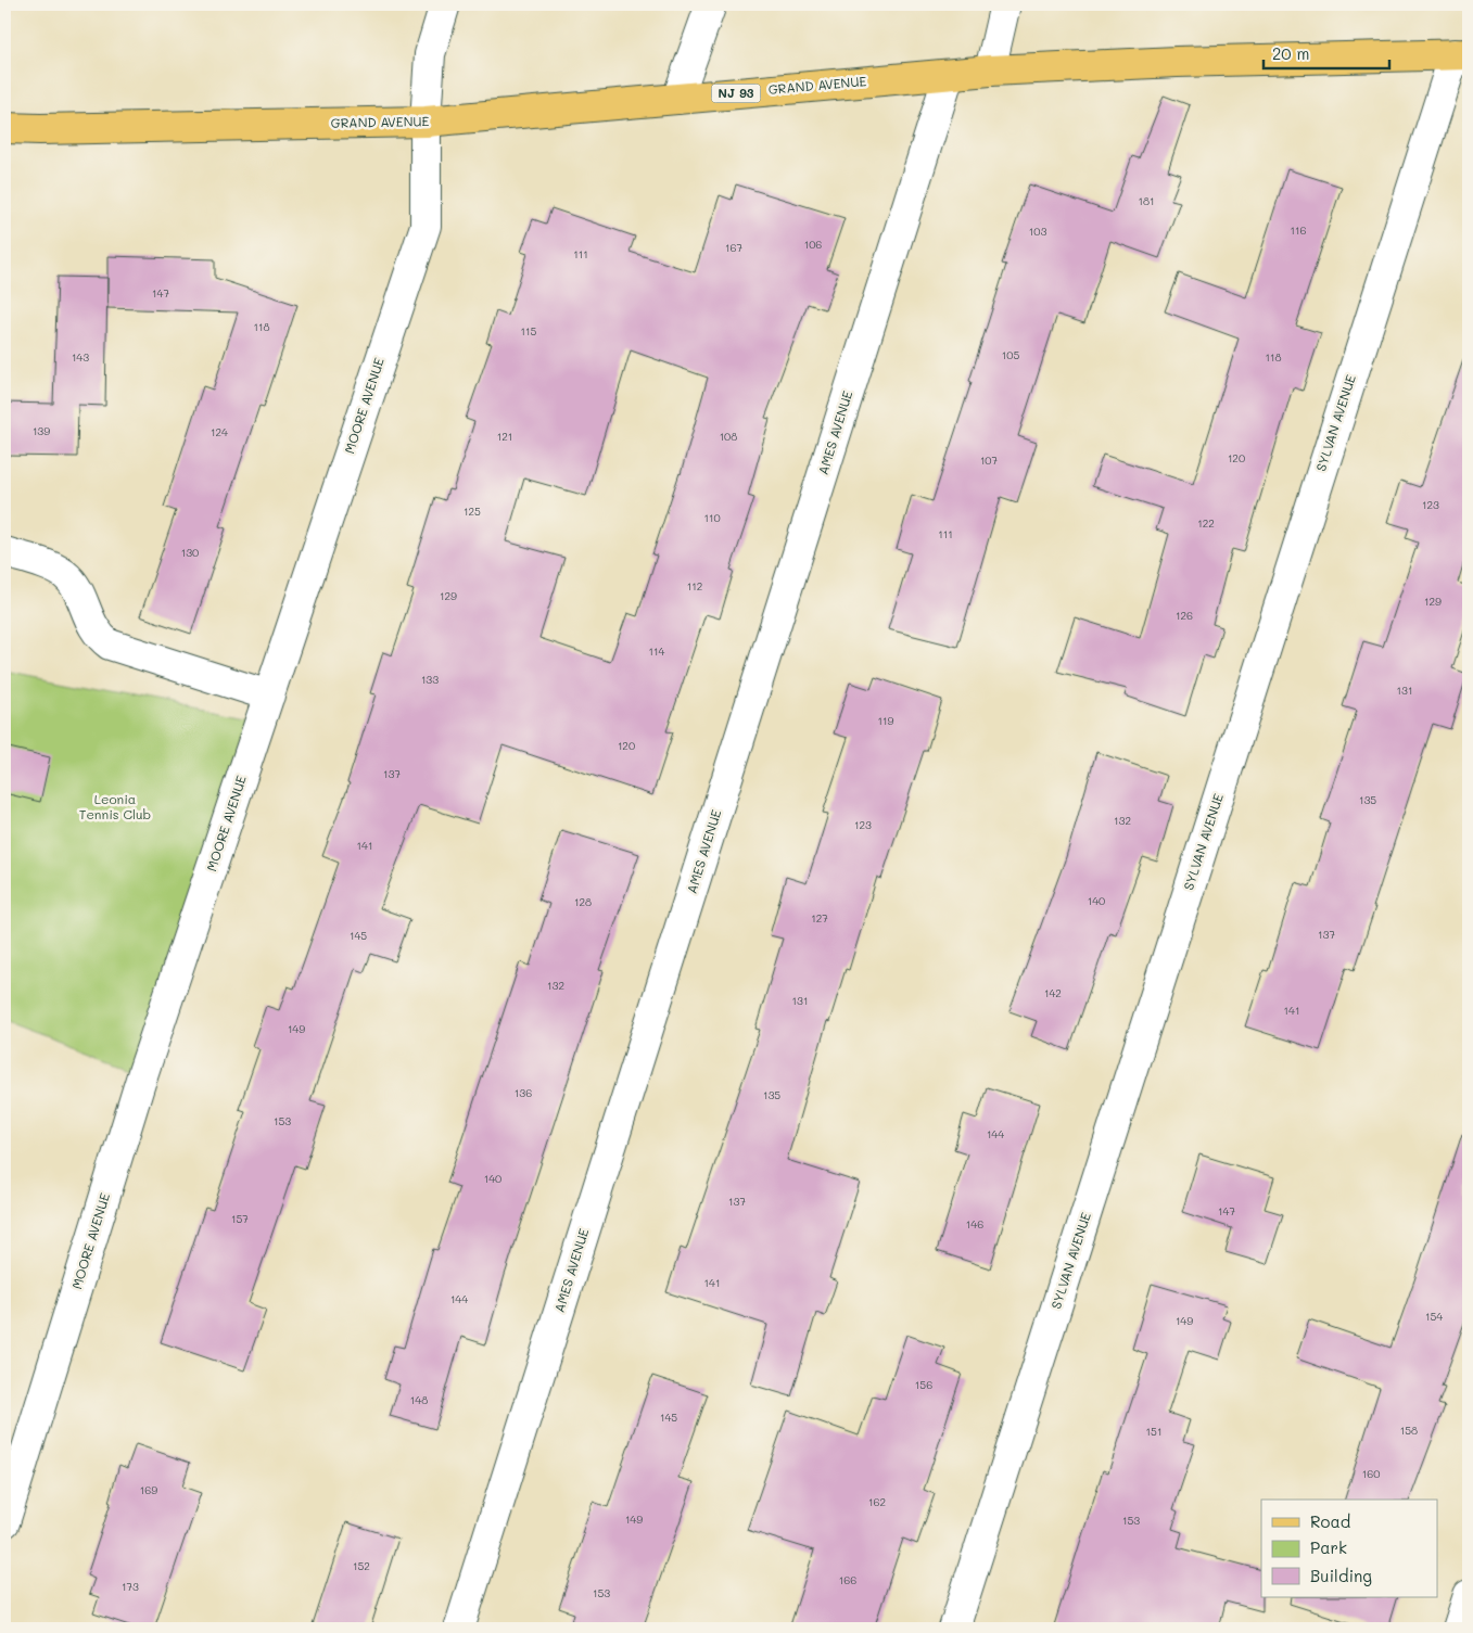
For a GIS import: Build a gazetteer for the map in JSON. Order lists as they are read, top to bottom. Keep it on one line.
{"streets":{"main road":["GRAND AVENUE","NJ 93"],"street":["MOORE AVENUE","SYLVAN AVENUE","AMES AVENUE"]},"crossings":[["GRAND AVENUE","MOORE AVENUE"],["GRAND AVENUE","SYLVAN AVENUE"],["GRAND AVENUE","AMES AVENUE"]],"parks":["Leonia Tennis Club"],"house_numbers":["181","116","103","106","167","111","147","118","115","105","143","118","139","124","121","108","120","107","123","125","110","122","111","130","112","129","129","126","114","133","131","119","120","137","135","132","123","141","140","128","127","137","145","132","142","131","141","149","136","135","153","144","140","137","147","157","146","141","144","154","149","156","148","145","158","151","160","169","162","149","153","152","166","173","153"],"legend":["Road","Park","Building"],"scale_bar":"20 m"}
